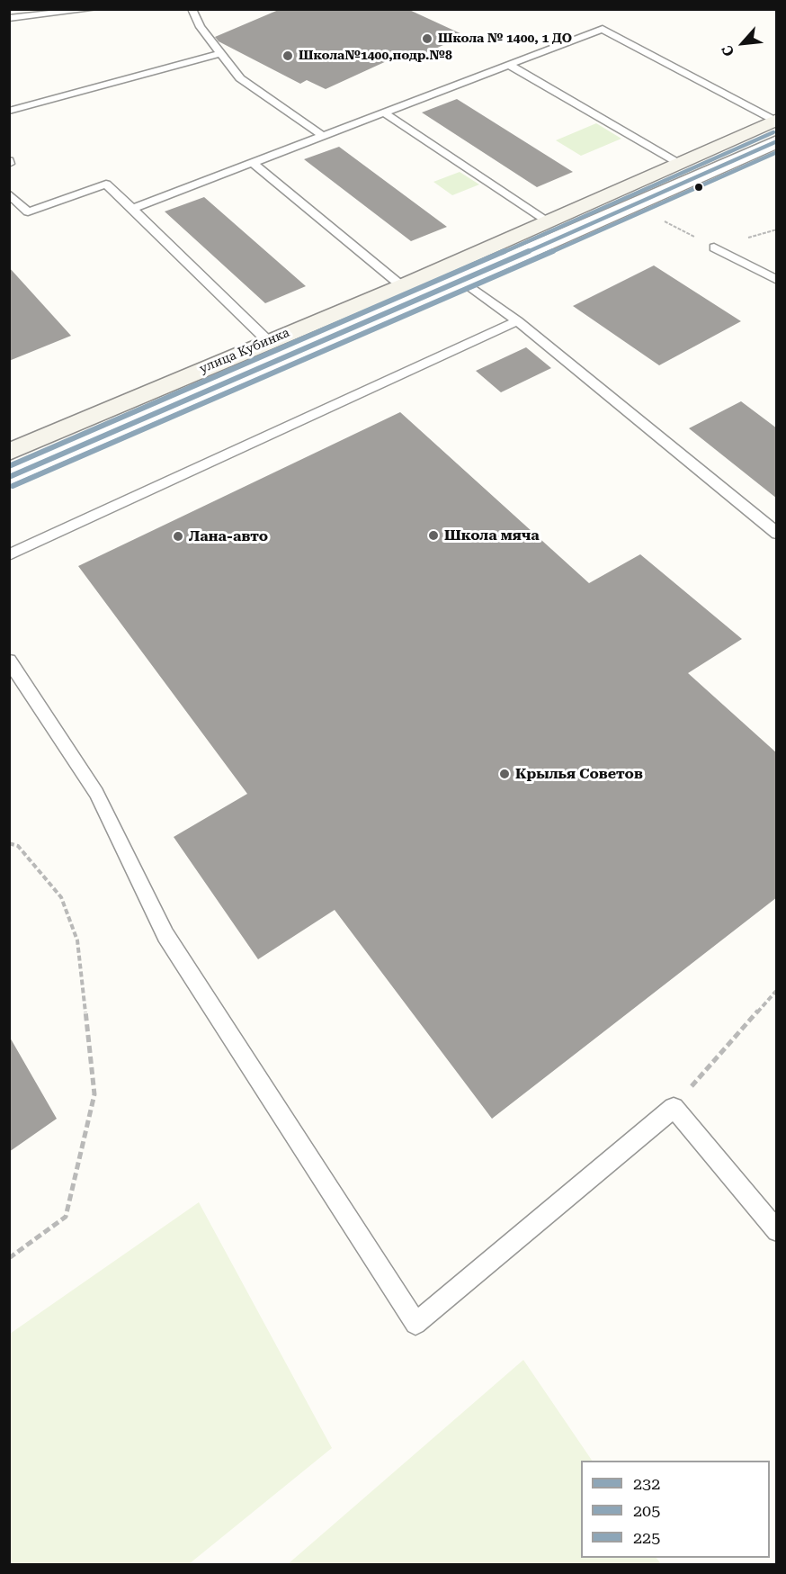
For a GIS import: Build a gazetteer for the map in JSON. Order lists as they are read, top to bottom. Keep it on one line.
{"streets":{"main road":["улица Кубинка"]},"places":["Школа № 1400, 1 ДО","Школа№1400,подр.№8","Школа мяча","Лана-авто","Крылья Советов"],"lines":["transit line 225","transit line 232","transit line 205"],"legend":["232","205","225"],"north":"bottom left"}
